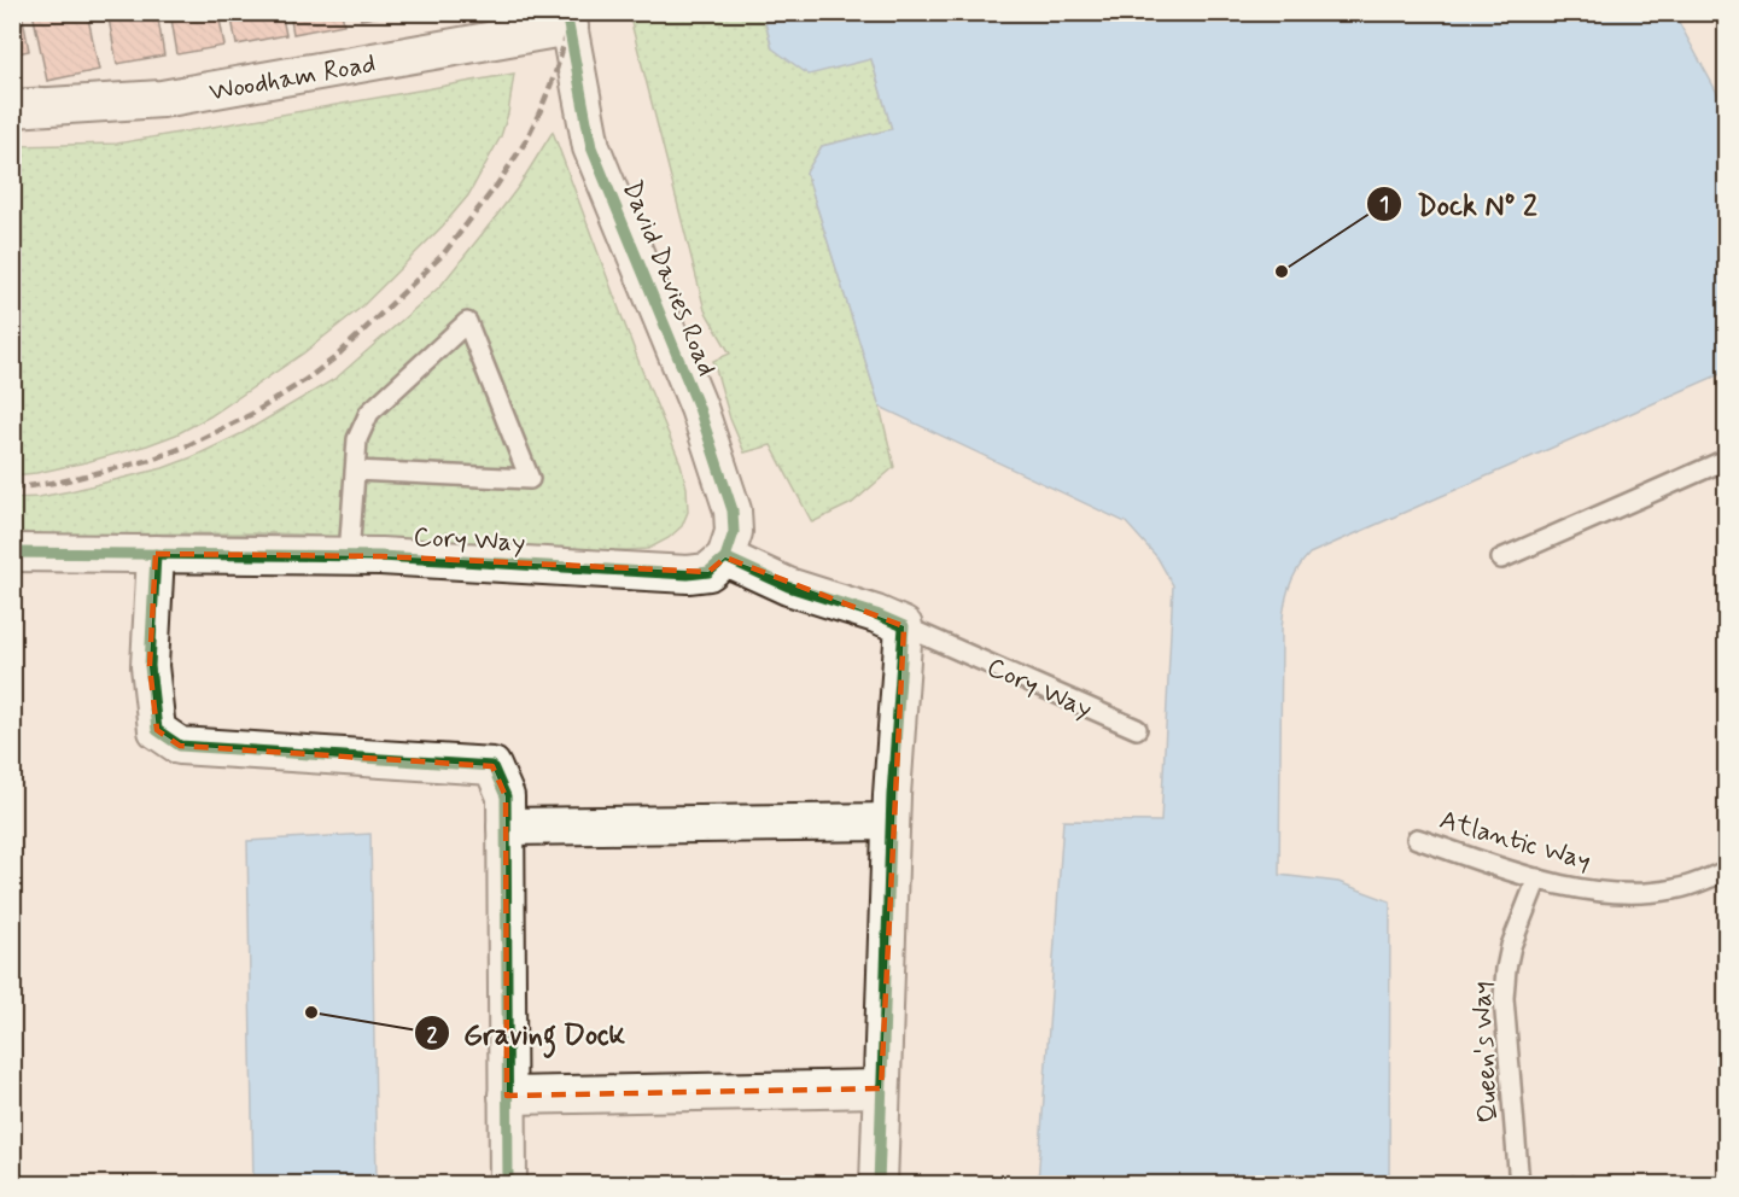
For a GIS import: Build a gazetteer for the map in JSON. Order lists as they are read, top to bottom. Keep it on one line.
{"streets":{"street":["Woodham Road","David Davies Road","Cory Way"],"lane":["Atlantic Way","Queen's Way"]},"crossings":[["Woodham Road","David Davies Road"],["David Davies Road","Cory Way"],["Atlantic Way","Queen's Way"]],"places":["Dock Nº 2","Graving Dock"]}
